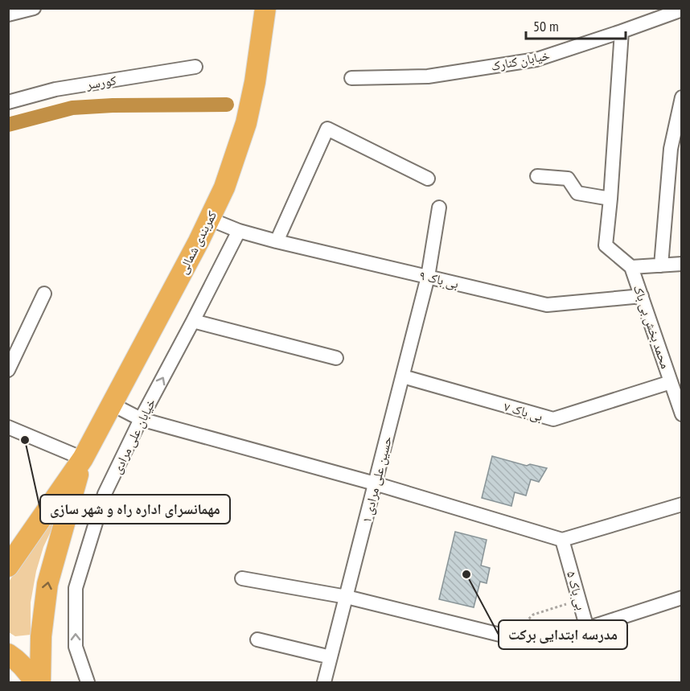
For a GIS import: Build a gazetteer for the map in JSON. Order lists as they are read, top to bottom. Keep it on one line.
{"streets":{"highway":["کمربندی شمالی"],"street":["خیابان کنارک","کورسر","بی باک ۹","محمد بخش بی باک","بی باک ۷","خیابان علی مرادی","حسین علی مرادی ۱","بی باک ۵"]},"crossings":[["کمربندی شمالی","بی باک ۹"],["بی باک ۹","محمد بخش بی باک"],["بی باک ۹","خیابان علی مرادی"],["بی باک ۹","حسین علی مرادی ۱"],["محمد بخش بی باک","بی باک ۷"],["بی باک ۷","حسین علی مرادی ۱"]],"one_way":["خیابان علی مرادی"],"places":["مهمانسراى اداره راه و شهر سازى","مدرسه ابتدایی برکت"],"scale_bar":"50 m"}
